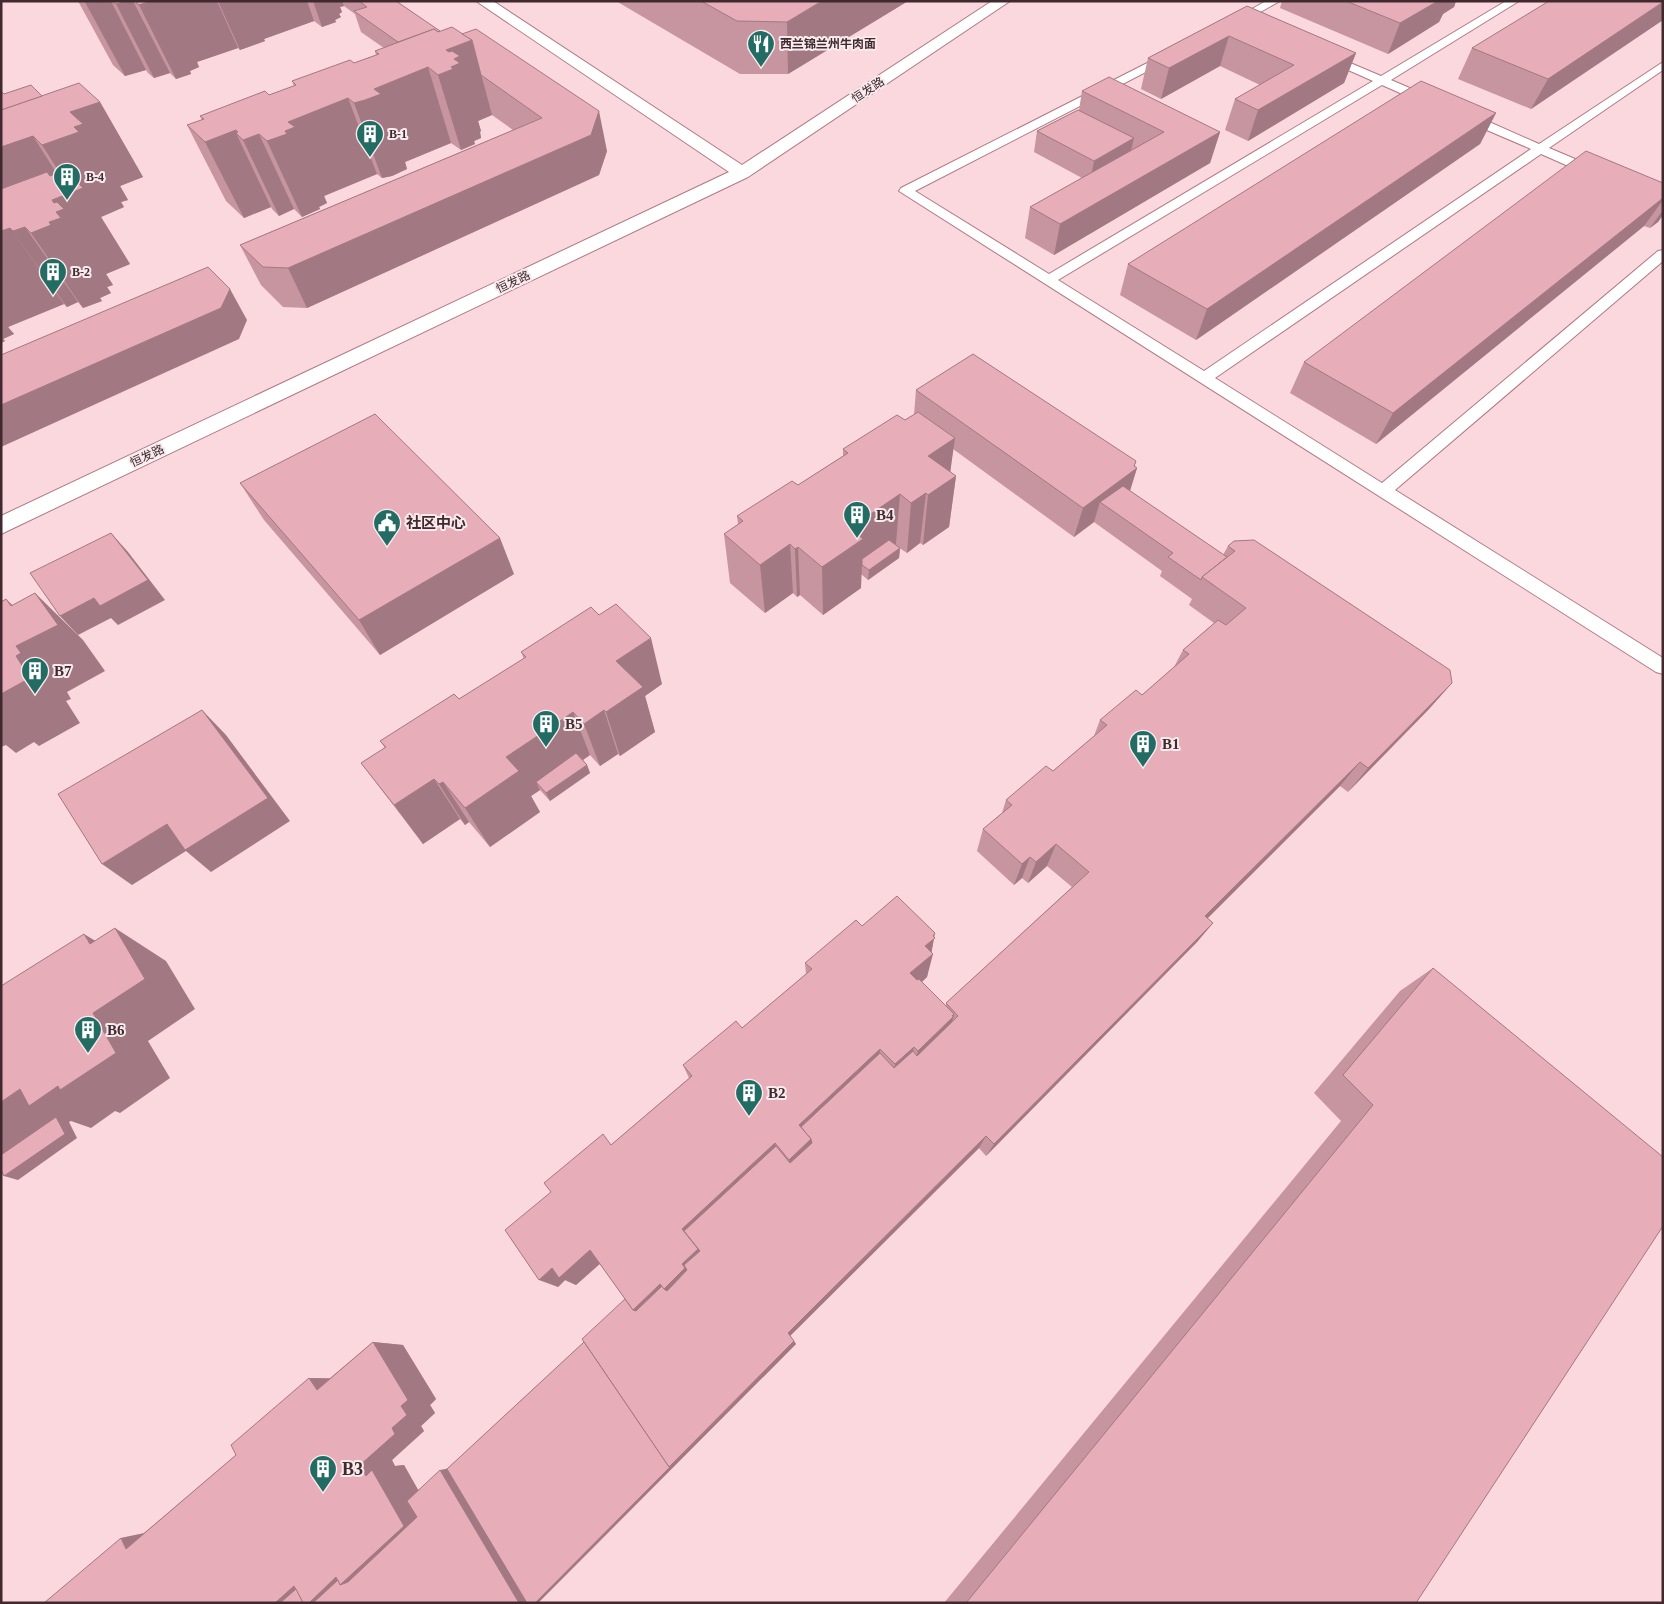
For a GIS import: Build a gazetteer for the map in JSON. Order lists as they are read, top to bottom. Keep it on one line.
{"streets":{"street":["恒发路"]},"places":{"restaurant":["西兰锦兰州牛肉面"],"building":["B-1","B-4","B-2","B4","B7","B5","B1","B6","B2","B3"],"public building":["社区中心"]}}
